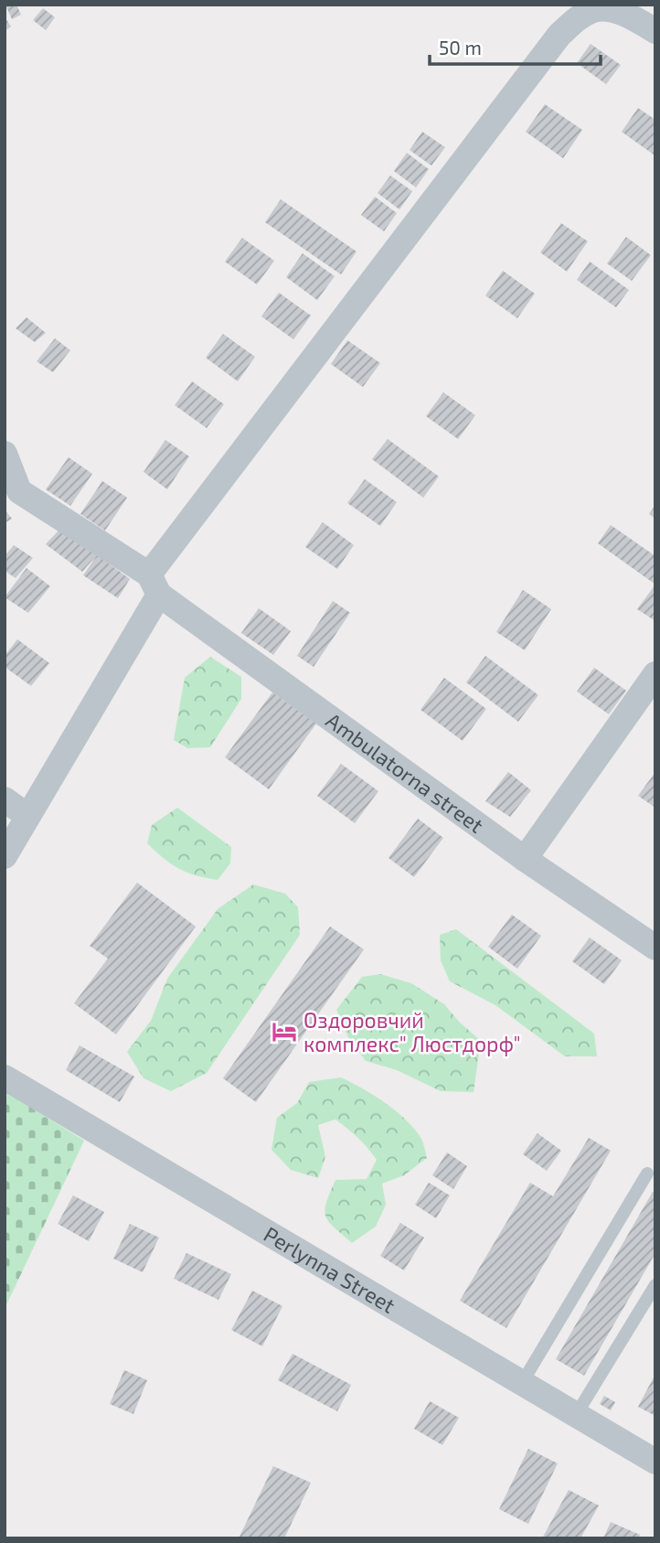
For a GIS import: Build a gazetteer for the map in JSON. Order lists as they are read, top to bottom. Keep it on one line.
{"streets":{"street":["Ambulatorna street","Perlynna Street"]},"places":{"hotel":["Оздоровчий комплекс\" Люстдорф\""]},"scale_bar":"50 m"}
